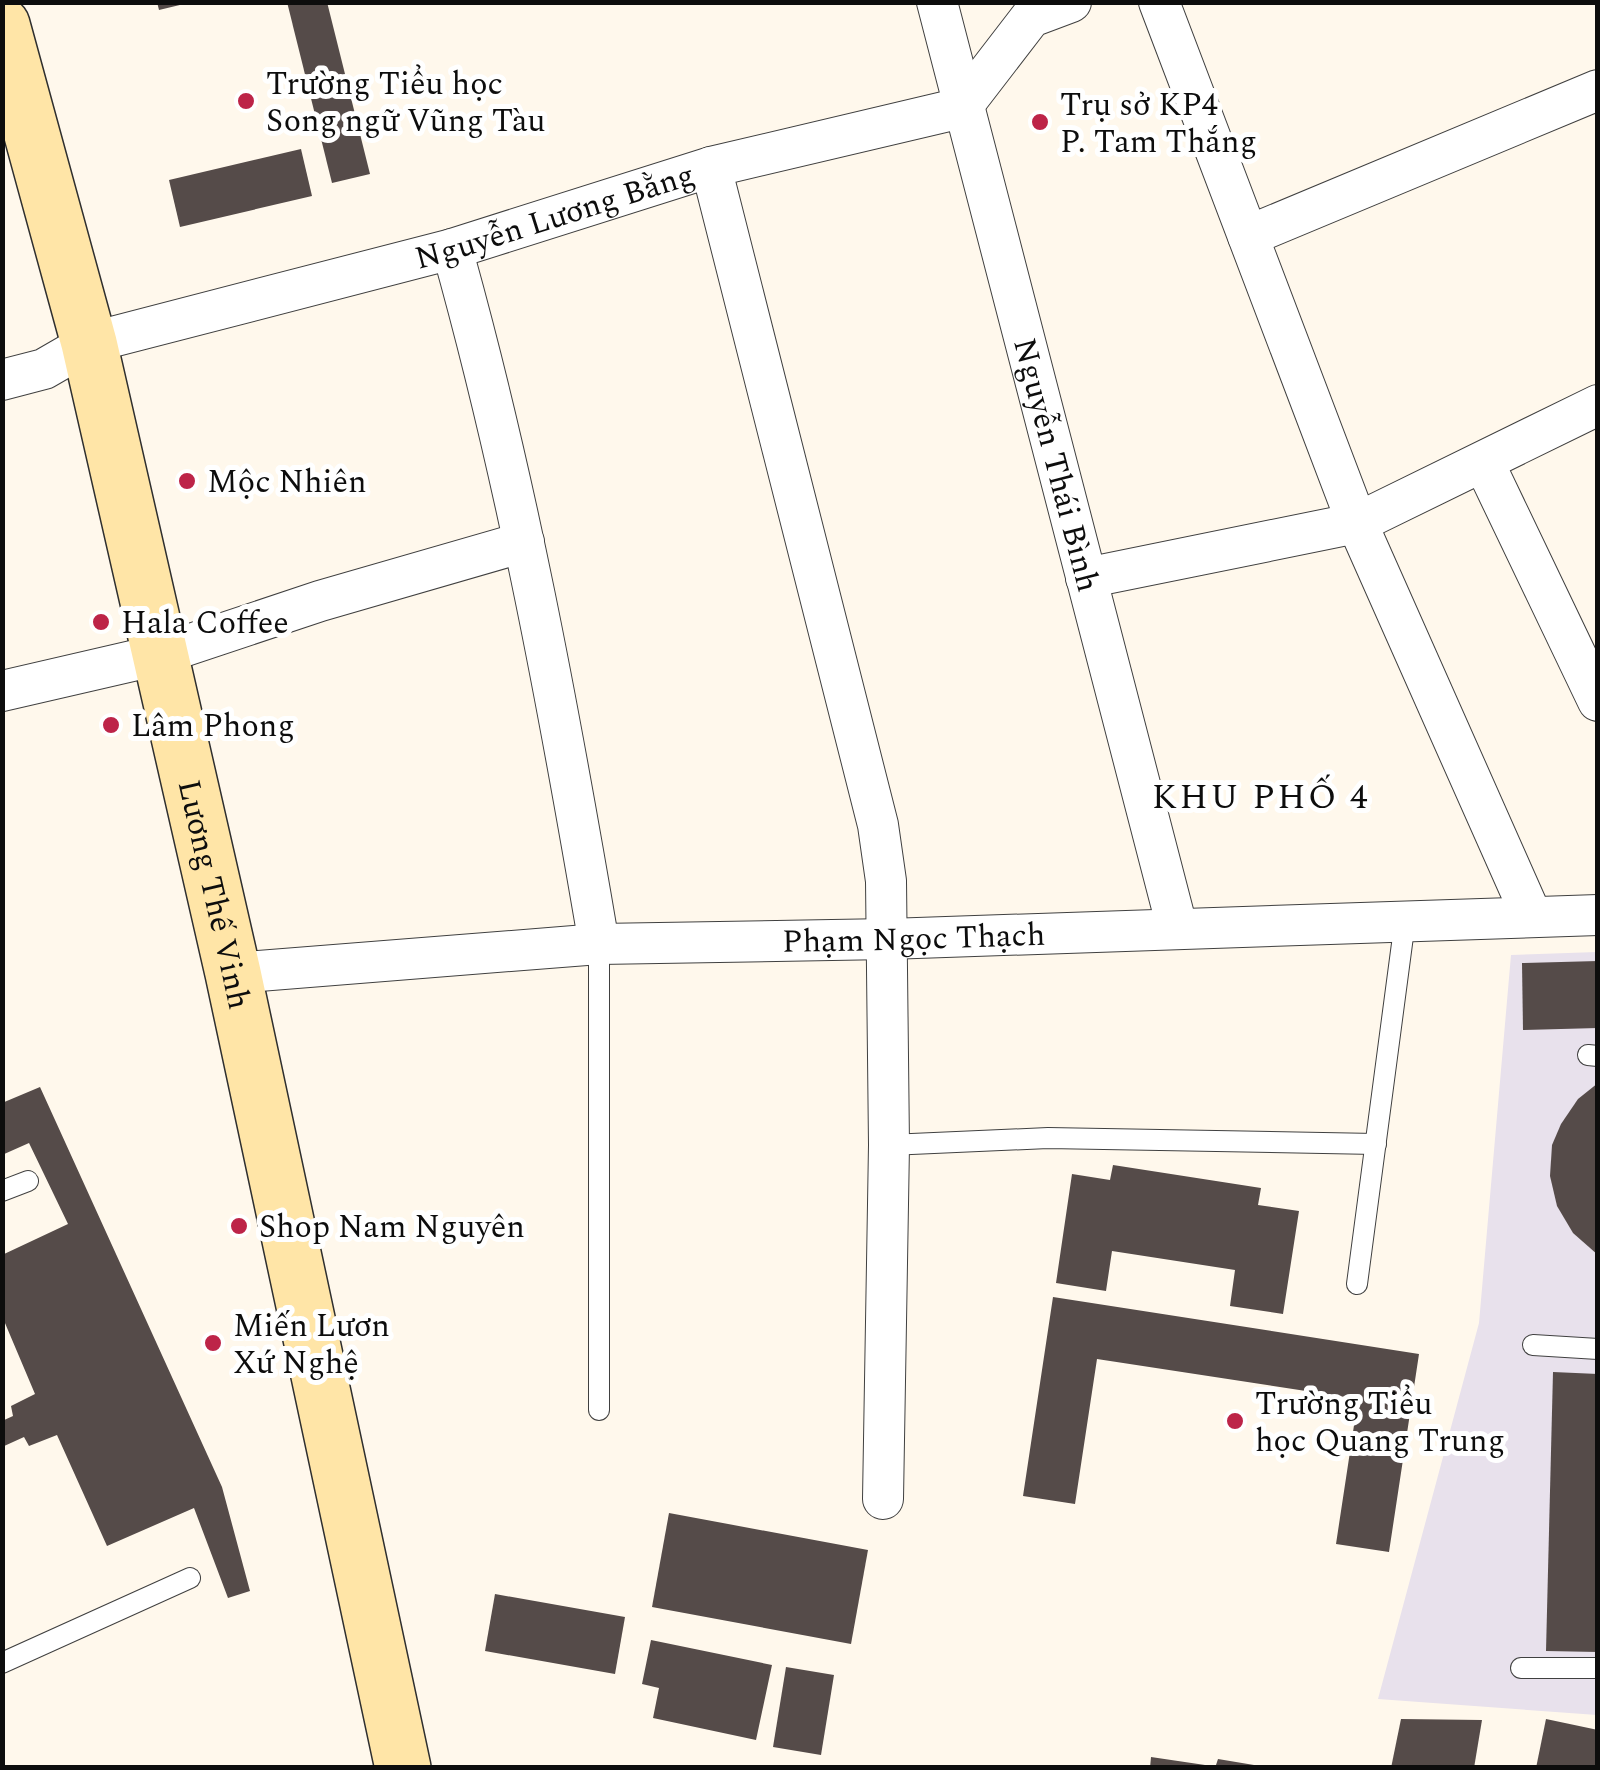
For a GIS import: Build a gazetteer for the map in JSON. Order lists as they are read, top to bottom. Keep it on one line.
{"streets":{"street":["Nguyễn Lương Bằng","Nguyễn Thái Bình","Lương Thế Vinh","Phạm Ngọc Thạch"]},"crossings":[["Nguyễn Lương Bằng","Nguyễn Thái Bình"],["Nguyễn Lương Bằng","Lương Thế Vinh"],["Nguyễn Thái Bình","Phạm Ngọc Thạch"],["Lương Thế Vinh","Phạm Ngọc Thạch"]],"districts":["KHU PHỐ 4"],"places":["Trường Tiểu học Song ngữ Vũng Tàu","Trụ sở KP4 P. Tam Thắng","Mộc Nhiên","Hala Coffee","Lâm Phong","Shop Nam Nguyên","Miến Lươn Xứ Nghệ","Trường Tiểu học Quang Trung"]}
